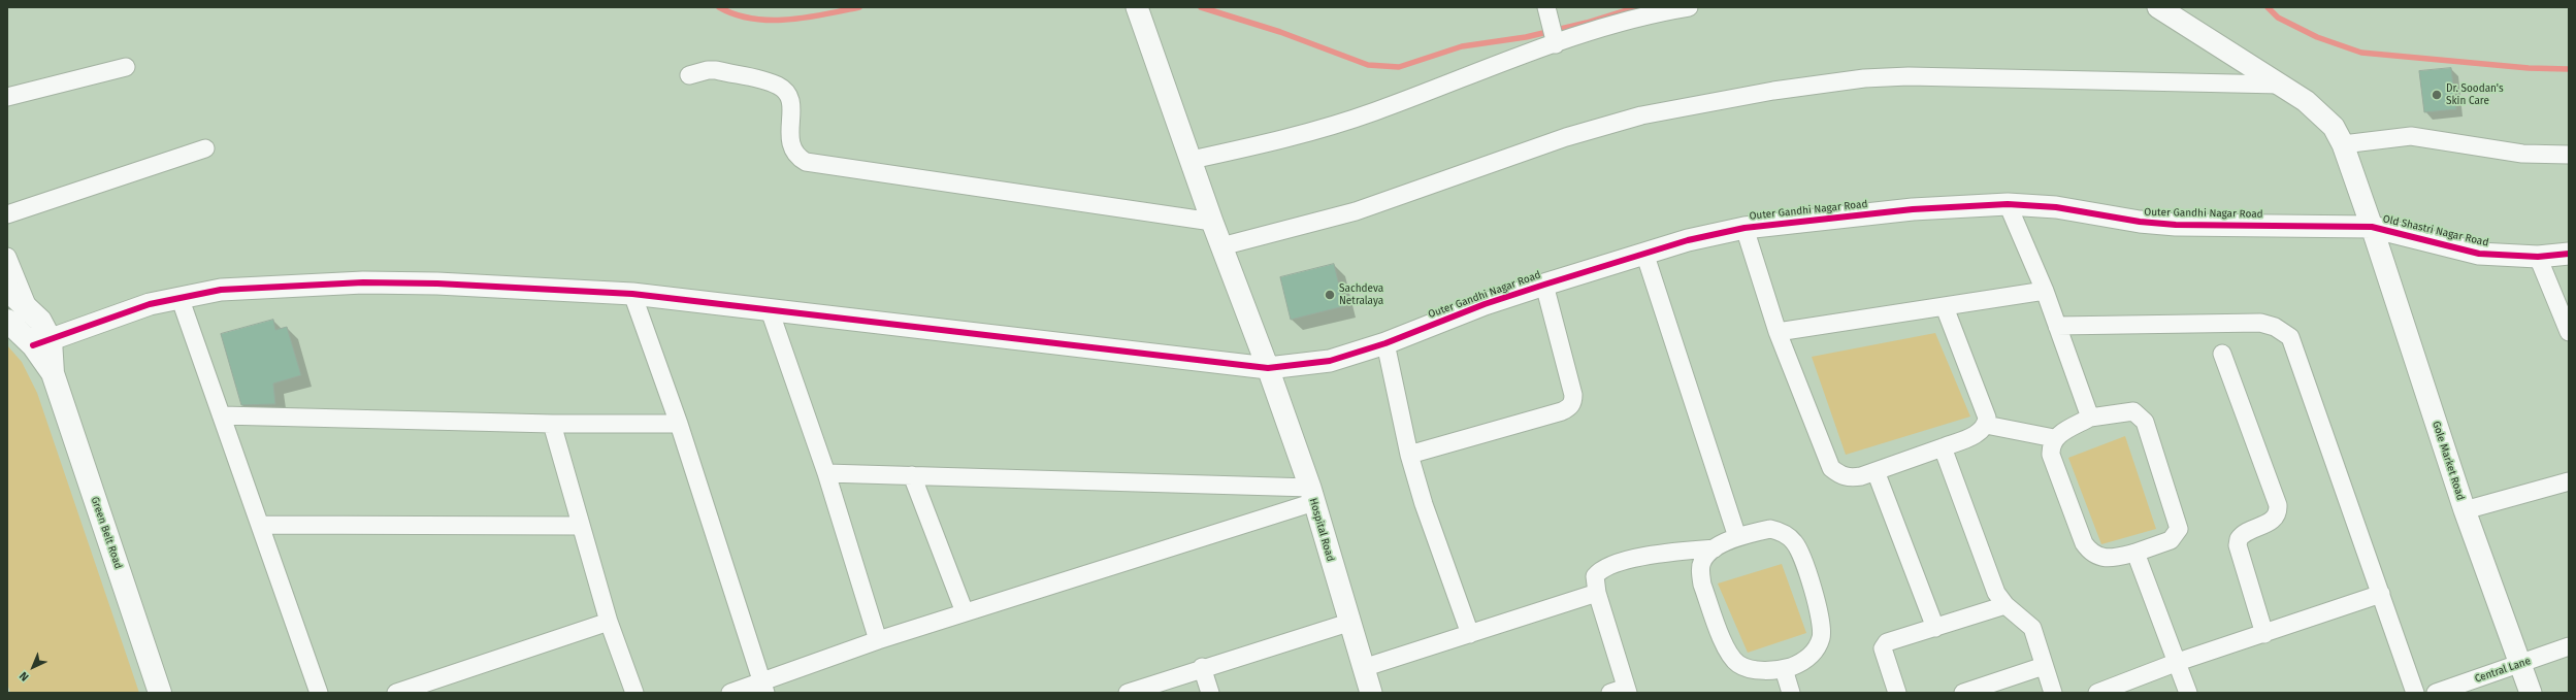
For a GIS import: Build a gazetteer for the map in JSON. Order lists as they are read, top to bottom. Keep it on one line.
{"streets":{"main road":["Green Belt Road"],"street":["Outer Gandhi Nagar Road","Old Shastri Nagar Road","Gole Market Road","Hospital Road","Central Lane"]},"crossings":[["Outer Gandhi Nagar Road","Old Shastri Nagar Road"],["Outer Gandhi Nagar Road","Gole Market Road"],["Outer Gandhi Nagar Road","Hospital Road"],["Outer Gandhi Nagar Road","Green Belt Road"],["Old Shastri Nagar Road","Gole Market Road"],["Gole Market Road","Central Lane"]],"places":["Dr. Soodan's Skin Care","Sachdeva Netralaya"],"north":"bottom left"}
